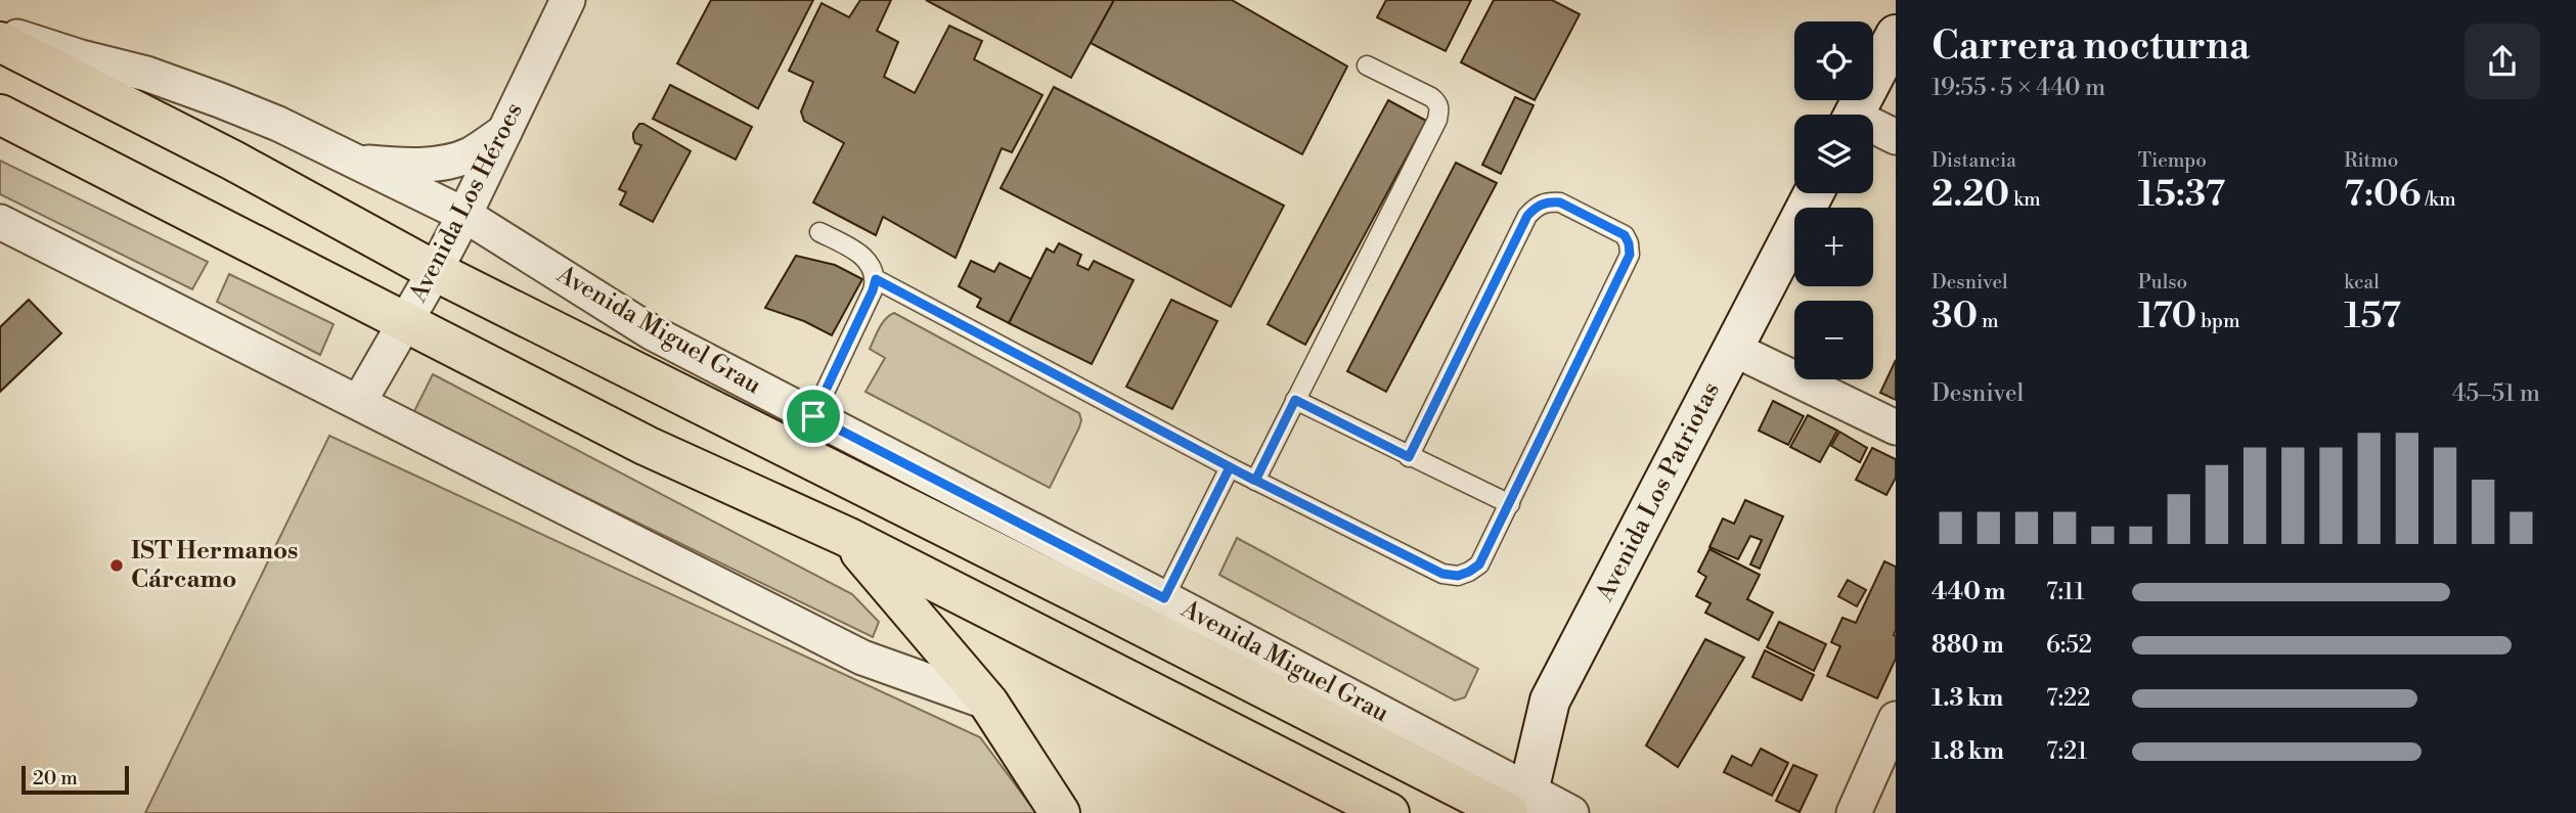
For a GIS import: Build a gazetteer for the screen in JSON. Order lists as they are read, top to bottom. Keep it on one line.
{"streets":{"highway":["Avenida Miguel Grau"],"street":["Avenida Los Héroes","Avenida Los Patriotas"]},"crossings":[["Avenida Los Héroes","Avenida Miguel Grau"],["Avenida Miguel Grau","Avenida Los Patriotas"]],"places":["IST Hermanos Cárcamo"],"scale_bar":"20 m","page":{"heading":["Carrera nocturna","19:55 · 5 × 440 m"],"map_buttons":["+","−"],"stats":[["Distancia","2.20 km"],["Tiempo","15:37"],["Ritmo","7:06 /km"],["Desnivel","30 m"],["Pulso","170 bpm"],["kcal","157"]],"chart":["Desnivel","45–51 m"],"list":[{"name":"440 m","note":"7:11"},{"name":"880 m","note":"6:52"},{"name":"1.3 km","note":"7:22"},{"name":"1.8 km","note":"7:21"}],"scale":"20 m"}}
